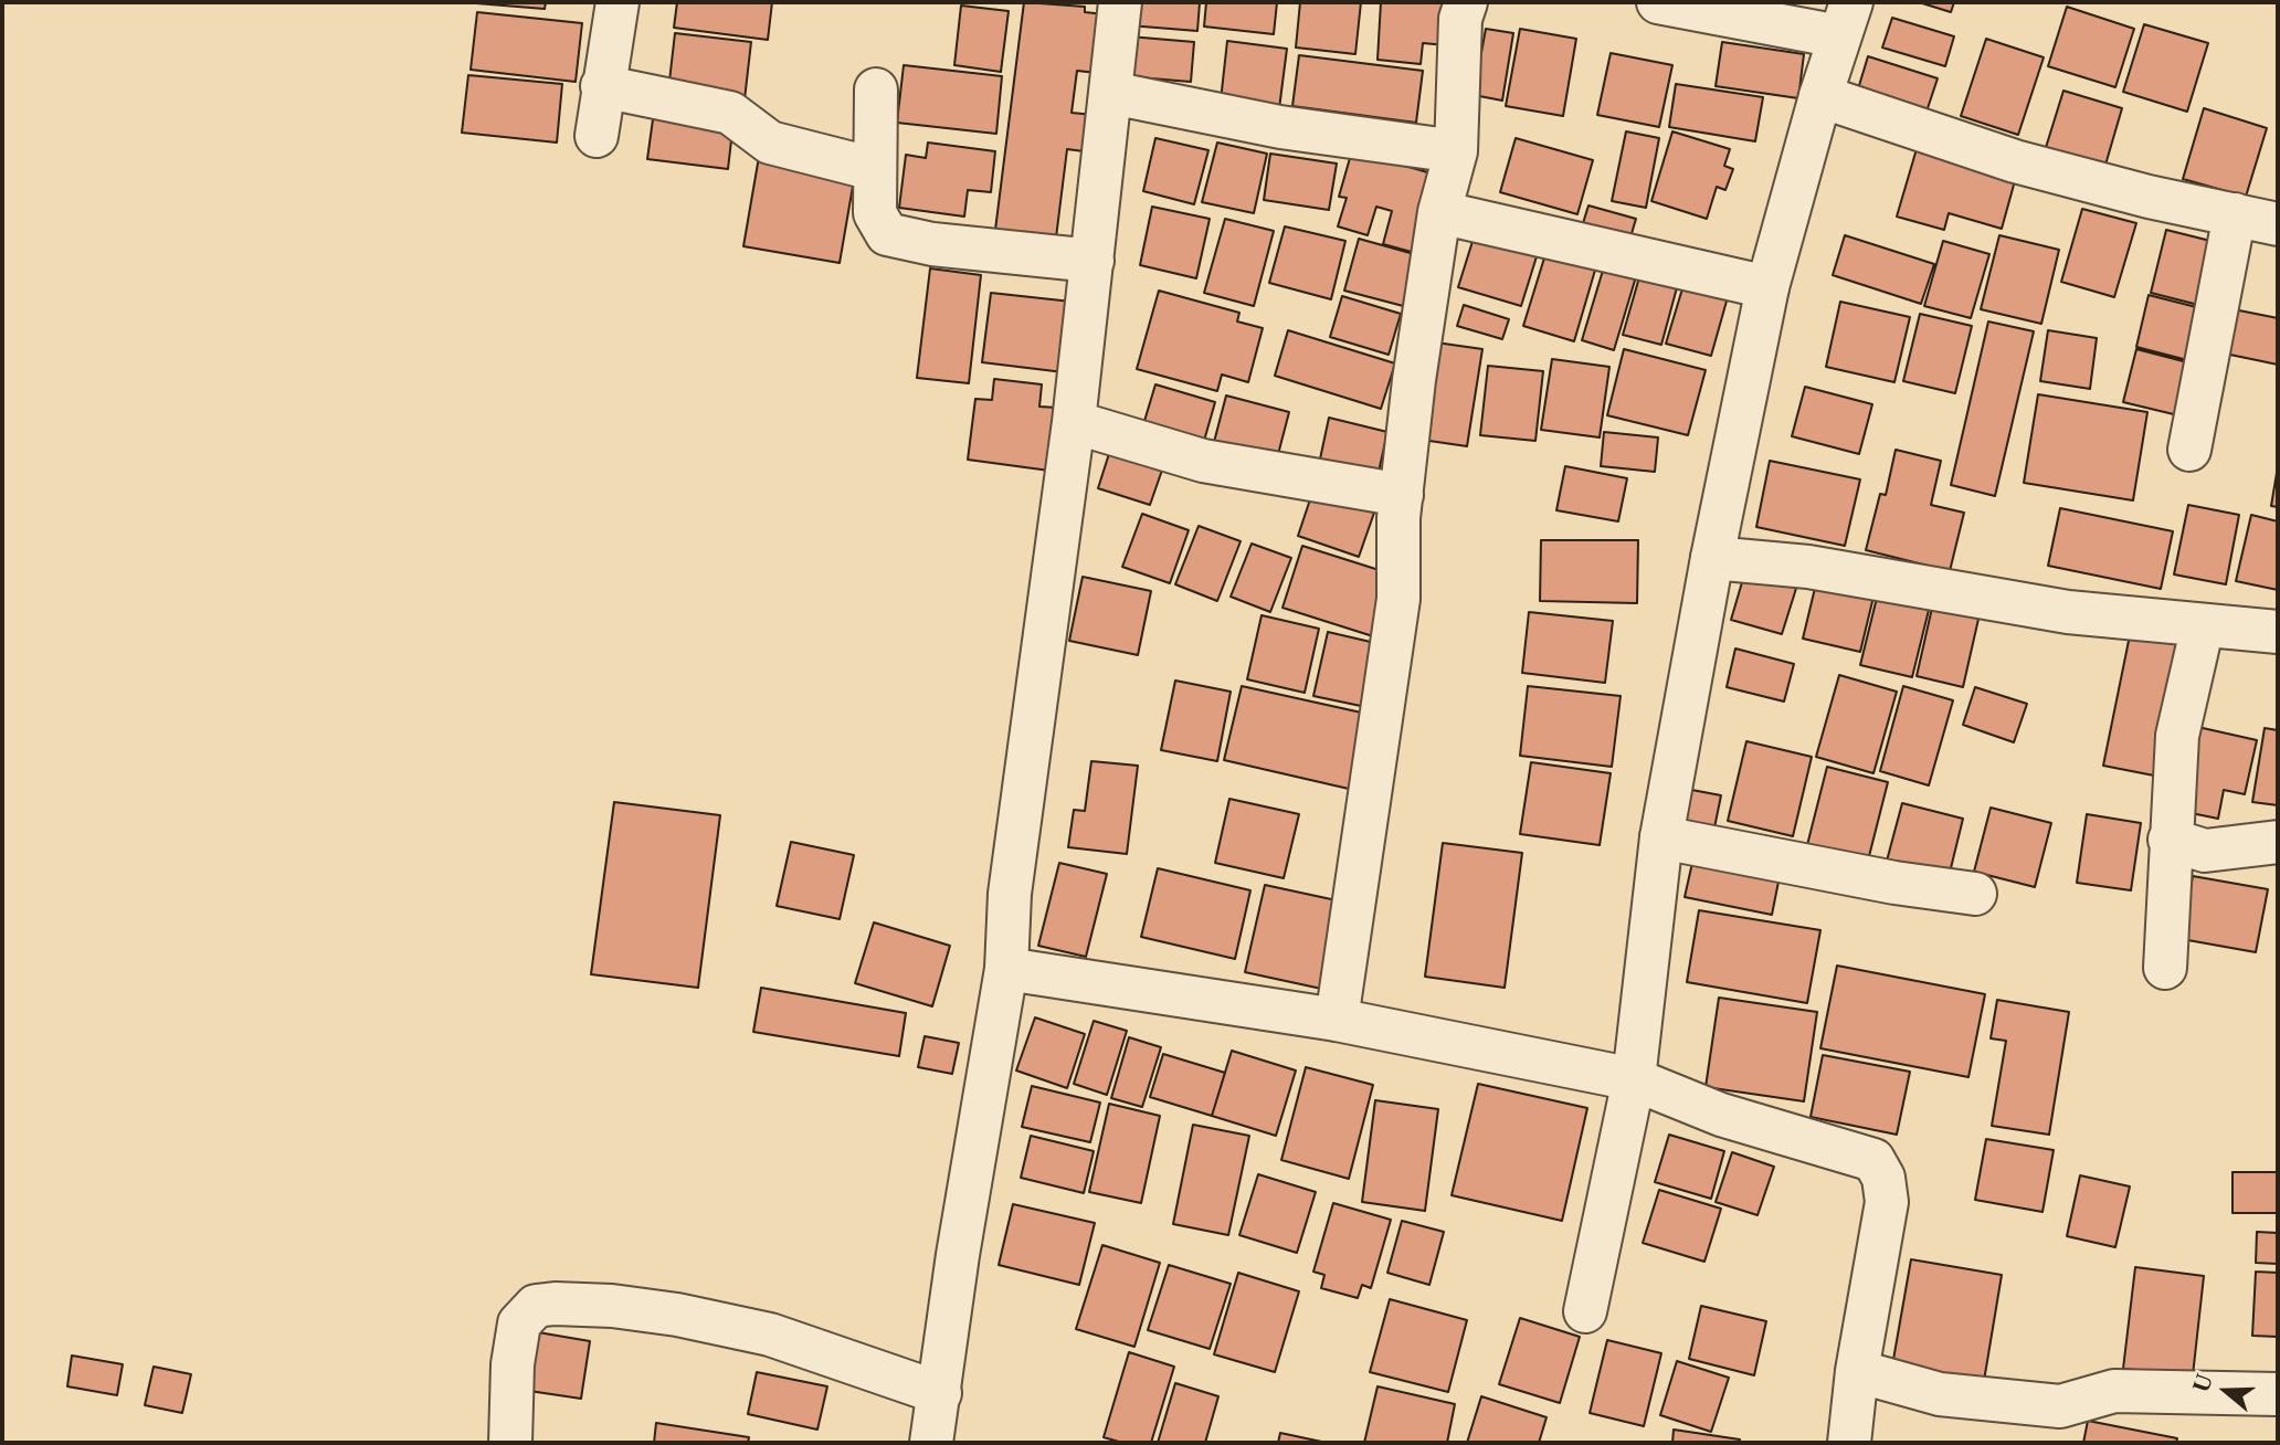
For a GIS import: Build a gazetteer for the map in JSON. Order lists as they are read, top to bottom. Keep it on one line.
{"north":"left"}
